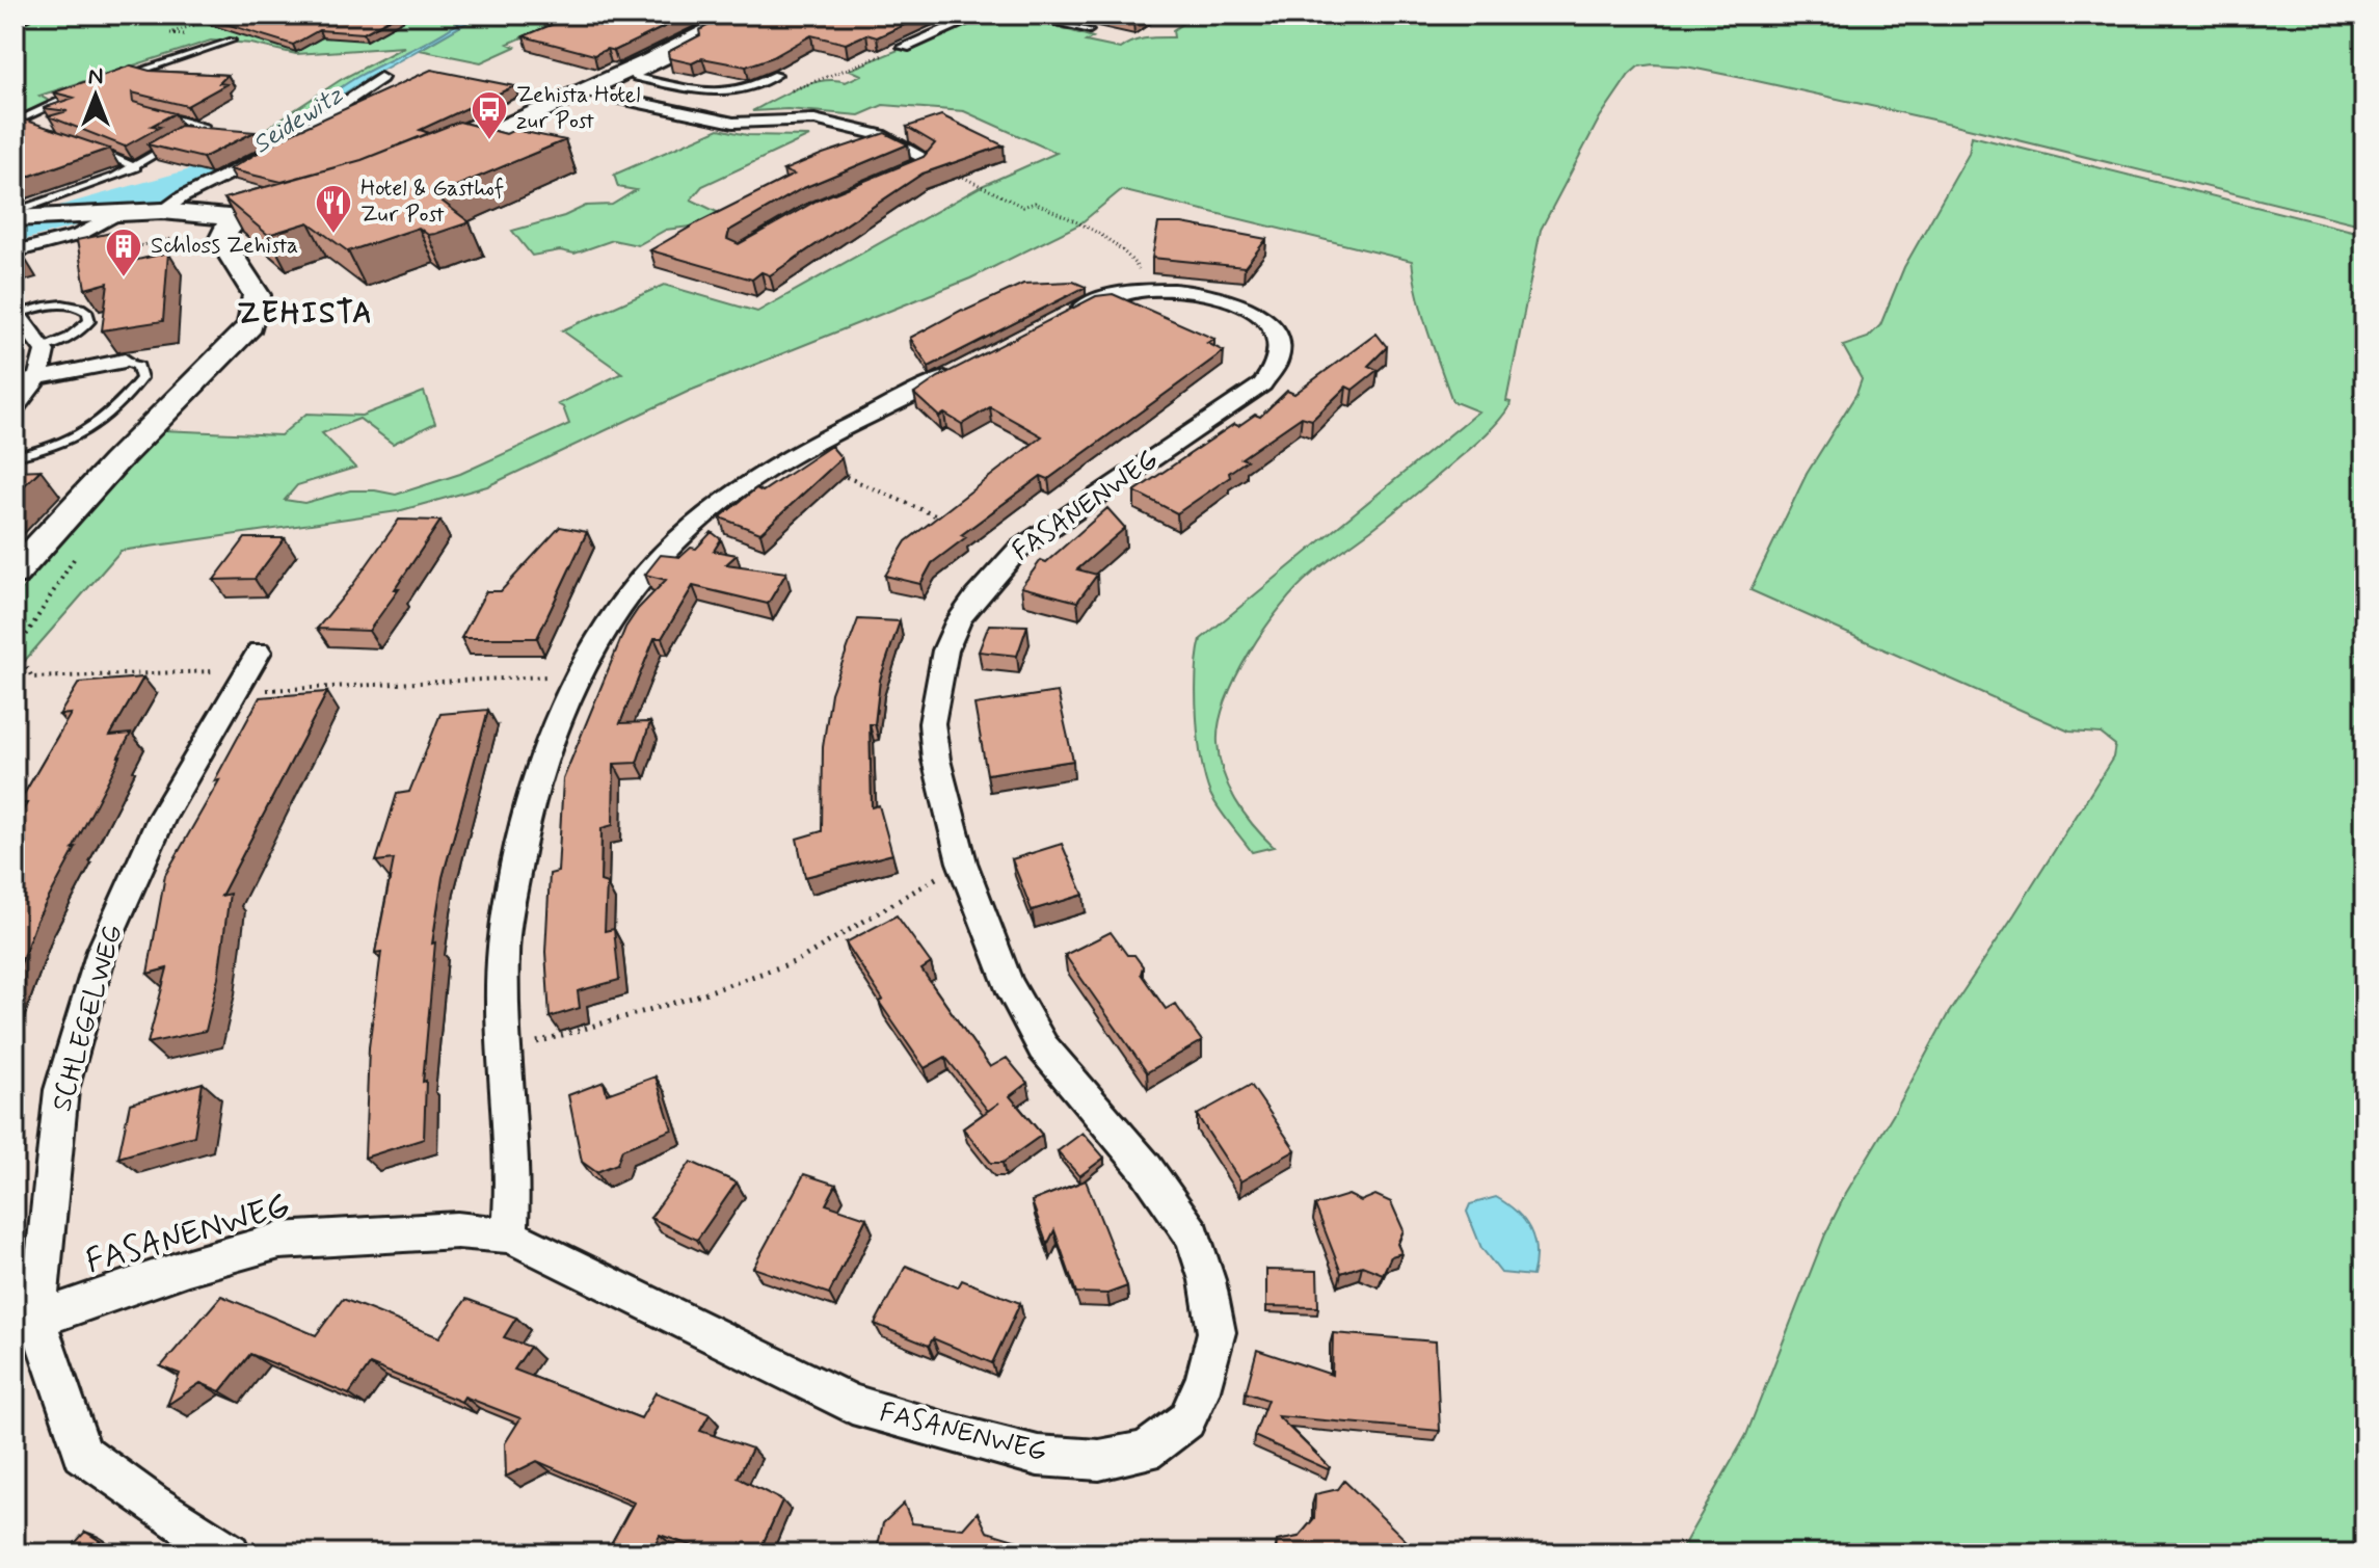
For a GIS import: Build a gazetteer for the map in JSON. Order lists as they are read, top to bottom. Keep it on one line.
{"streets":{"street":["FASANENWEG","SCHLEGELWEG"]},"crossings":[["FASANENWEG","SCHLEGELWEG"]],"districts":["ZEHISTA"],"water":["Seidewitz"],"places":{"bus stop":["Zehista Hotel zur Post"],"restaurant":["Hotel & Gasthof Zur Post"],"building":["Schloss Zehista"]},"north":"top"}
